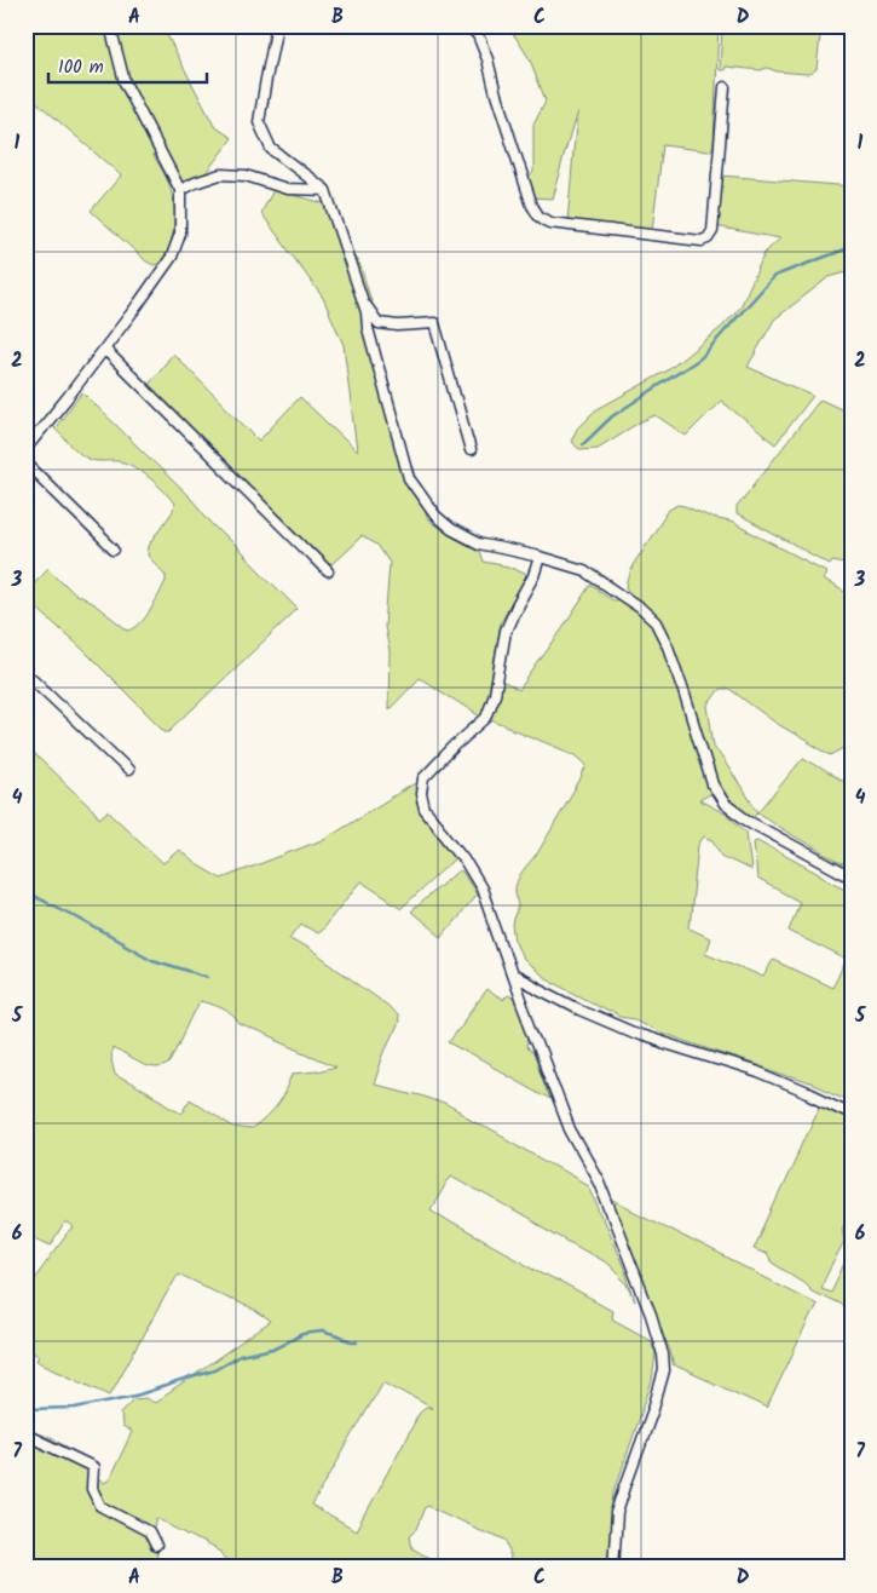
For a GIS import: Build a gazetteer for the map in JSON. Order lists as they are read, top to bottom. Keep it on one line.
{"scale_bar":"100 m","grid":{"columns":["A","B","C","D"],"rows":["1","2","3","4","5","6","7"]}}
